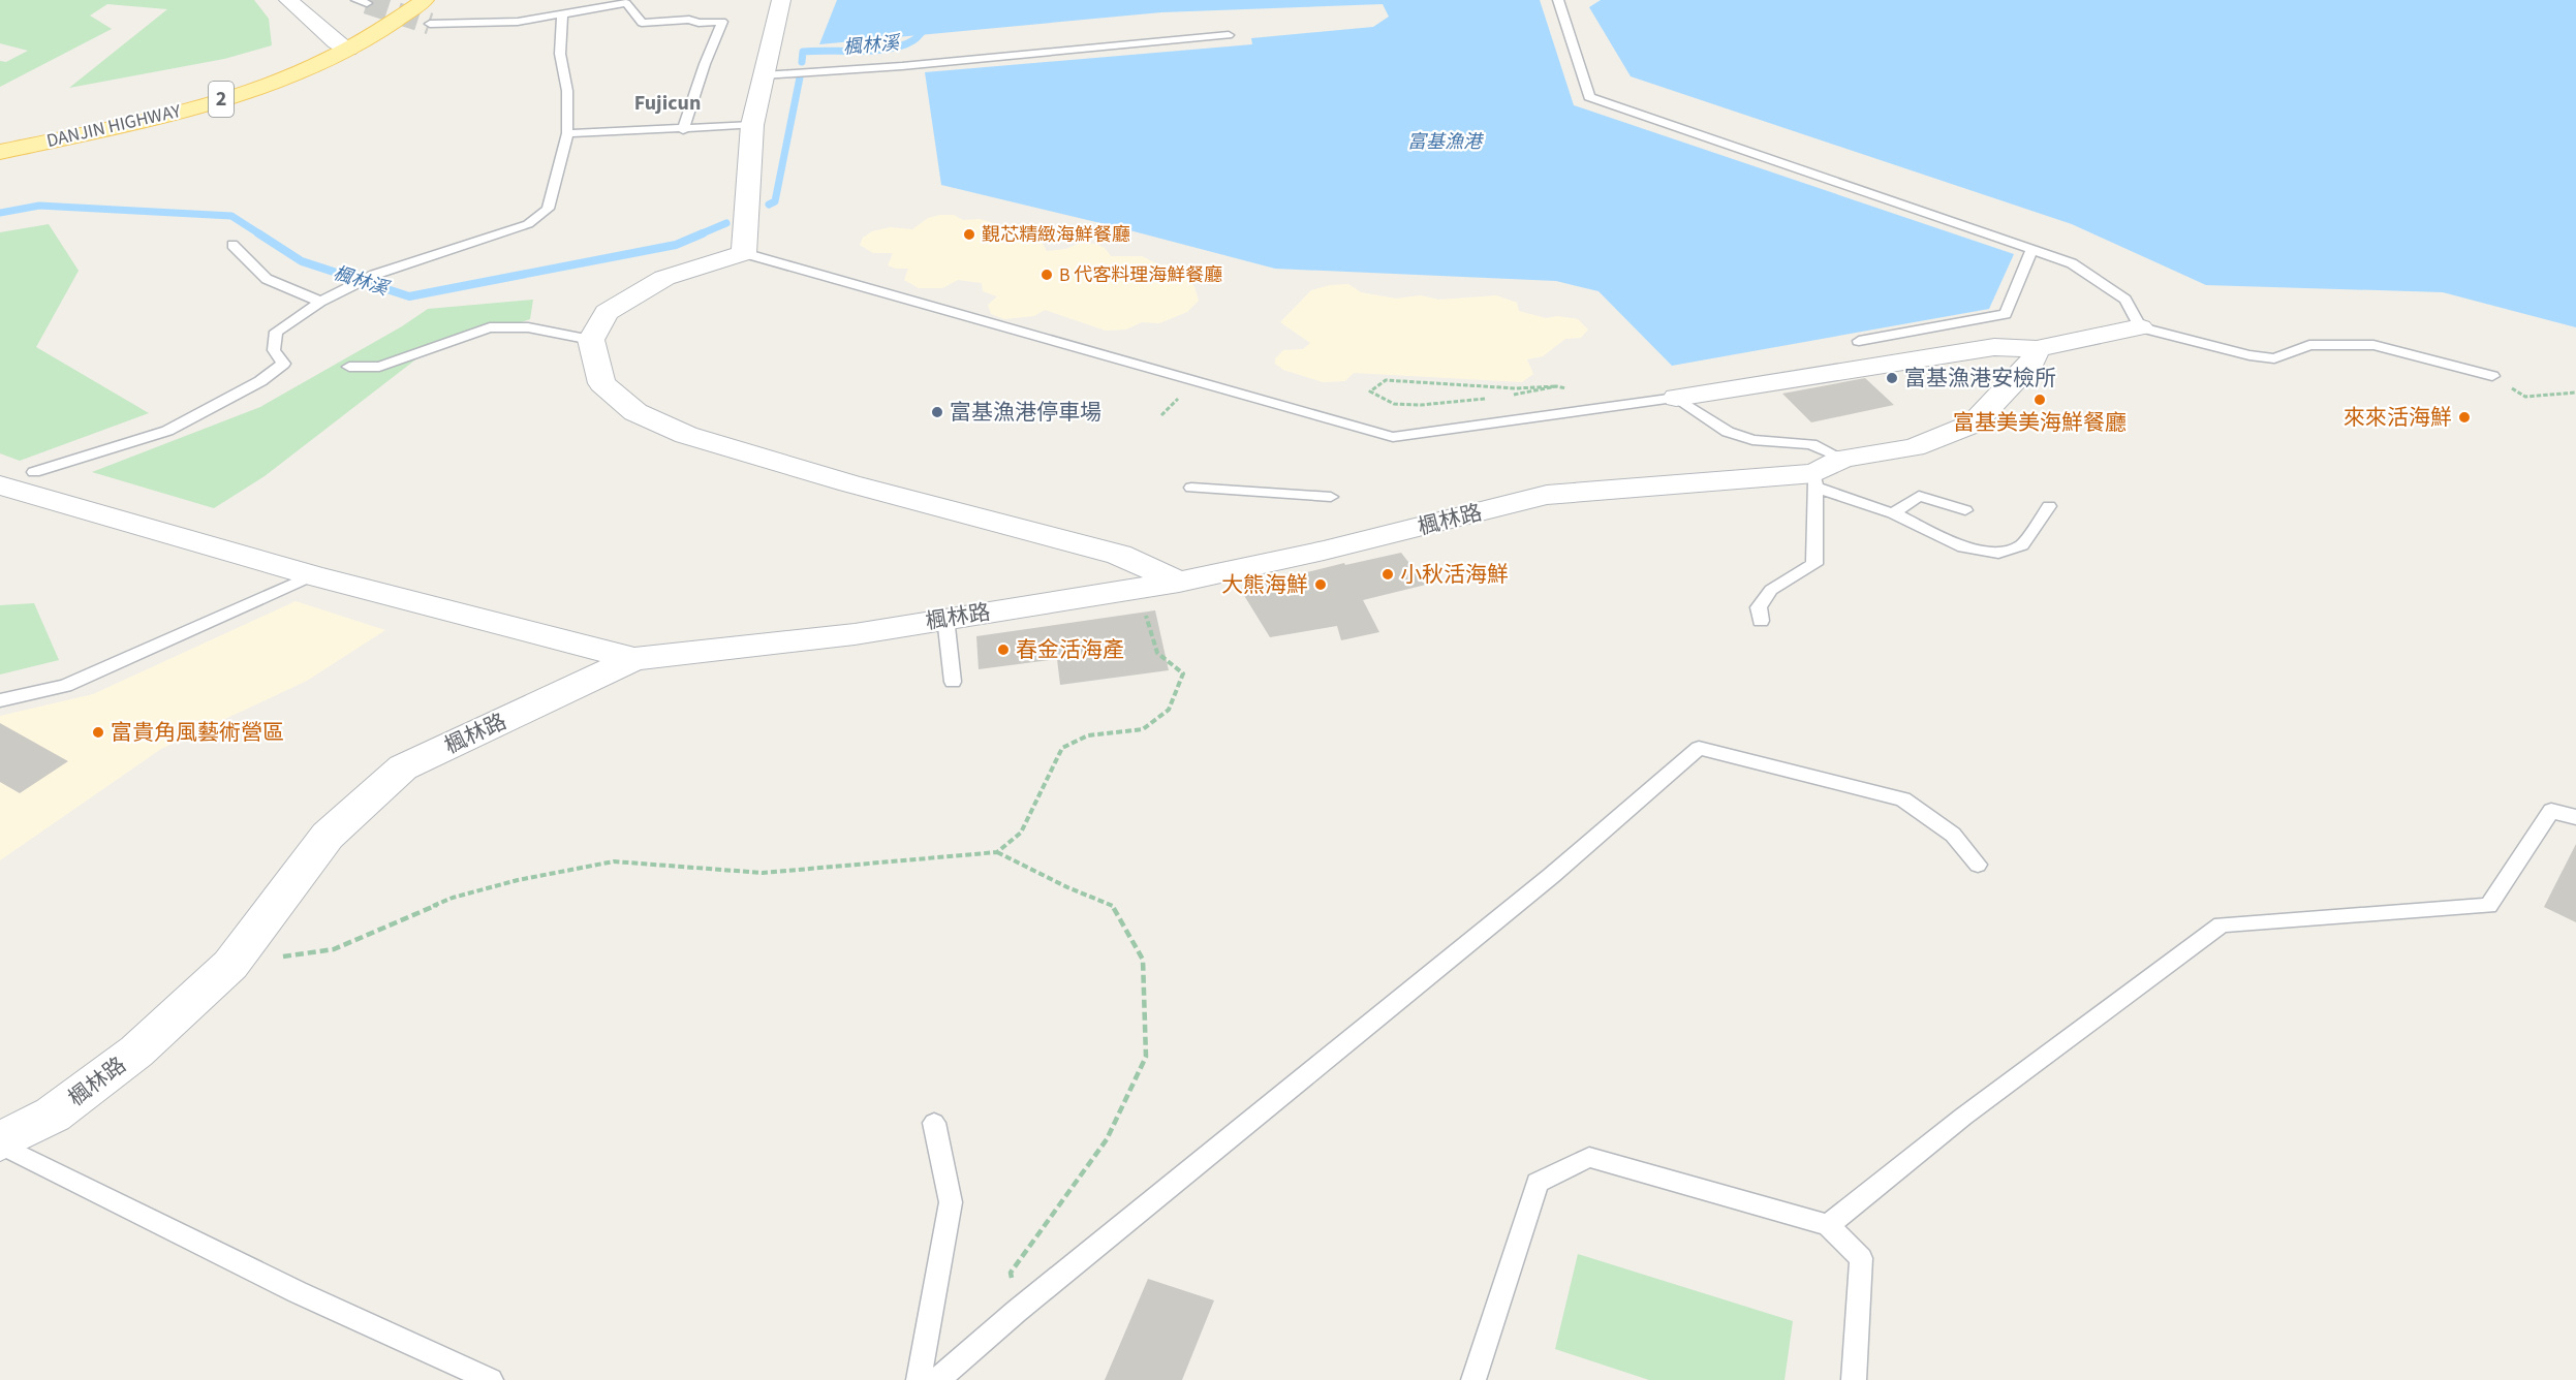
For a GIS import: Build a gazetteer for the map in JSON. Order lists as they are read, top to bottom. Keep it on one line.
{"streets":{"main road":["2","DANJIN HIGHWAY"],"street":["楓林路"]},"districts":["Fujicun"],"water":["楓林溪","富基漁港"],"places":["覲芯精緻海鮮餐廳","B 代客料理海鮮餐廳","富基漁港安檢所","富基美美海鮮餐廳","富基漁港停車場","來來活海鮮","小秋活海鮮","大熊海鮮","春金活海產","富貴角風藝術營區"]}
